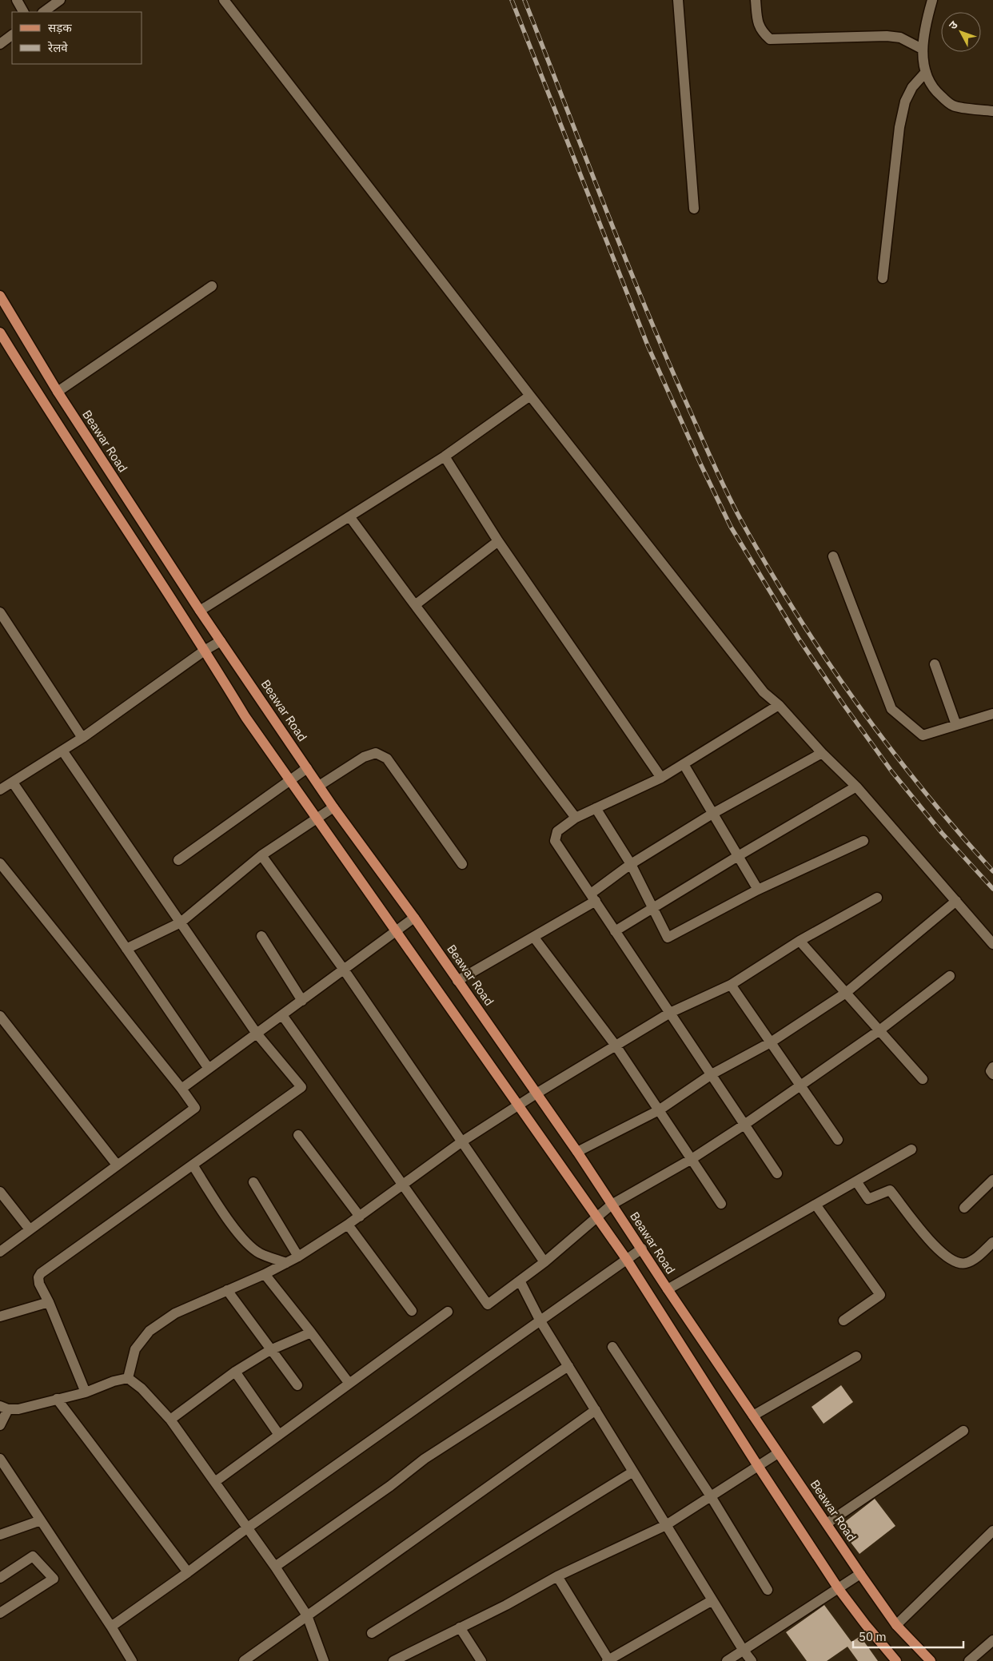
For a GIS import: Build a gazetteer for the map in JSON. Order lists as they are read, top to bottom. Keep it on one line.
{"streets":{"main road":["Beawar Road"]},"legend":["सड़क","रेलवे"],"scale_bar":"50 m","north":"top left"}
